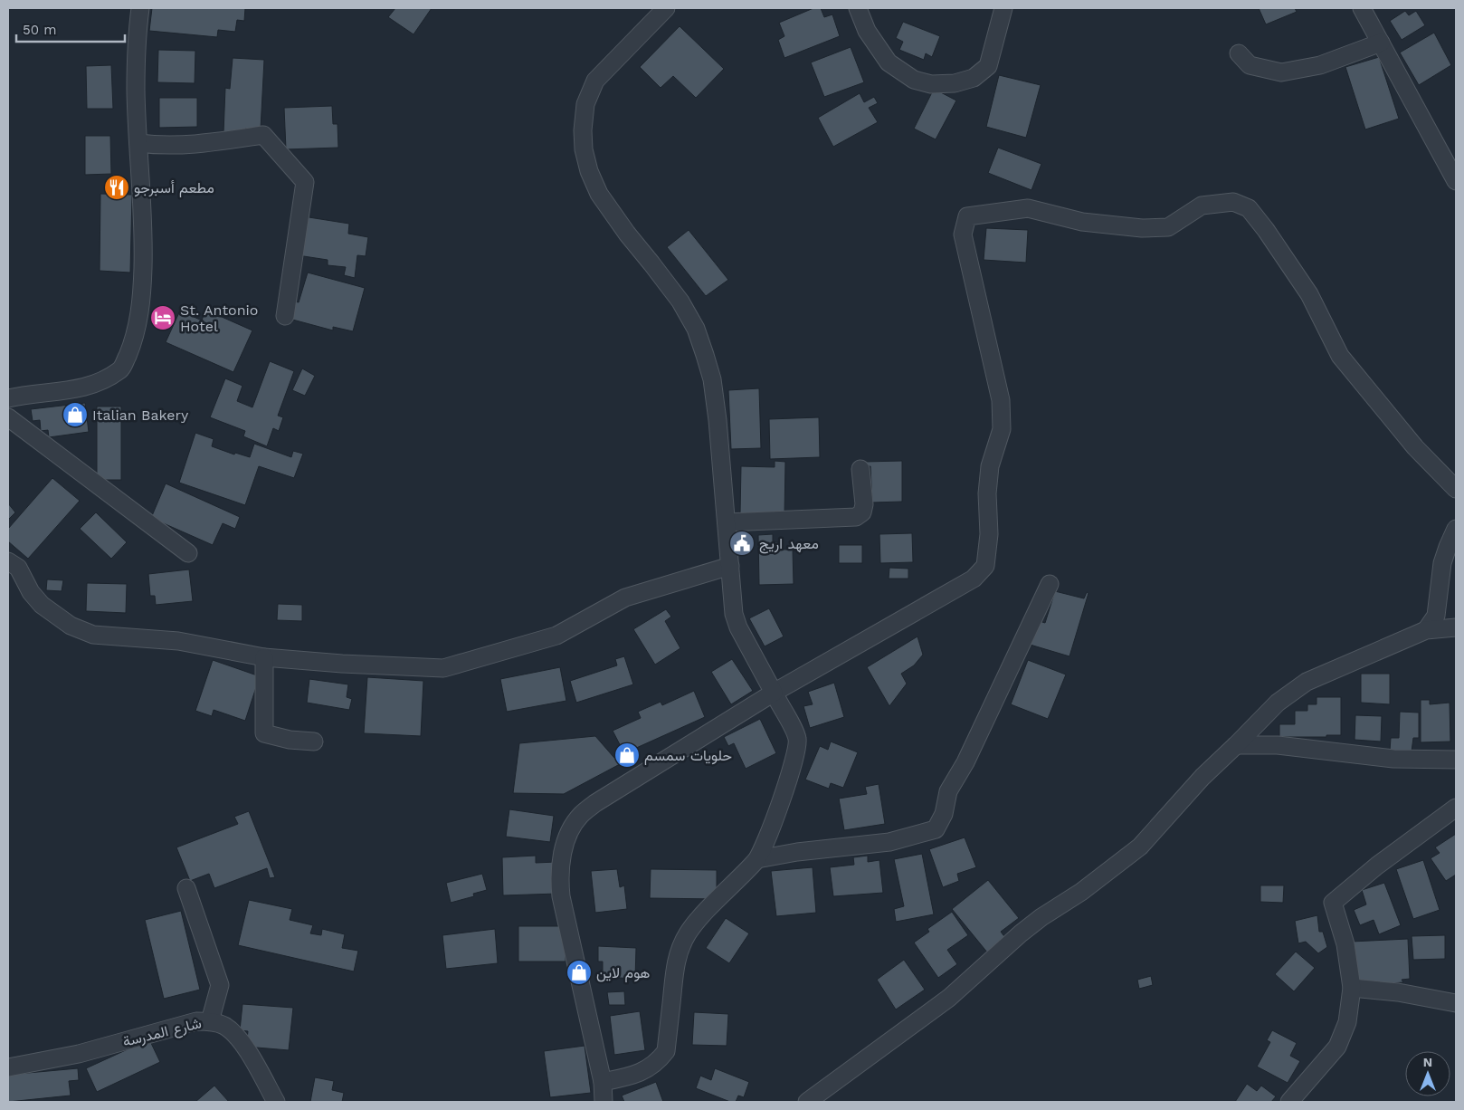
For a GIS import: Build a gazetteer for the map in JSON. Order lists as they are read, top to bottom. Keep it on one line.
{"streets":{"street":["شارع المدرسة"]},"places":{"restaurant":["مطعم أسبرجو"],"hotel":["St. Antonio Hotel"],"shop":["Italian Bakery","حلويات سمسم","هوم لاين"],"public building":["معهد اريج"]},"scale_bar":"50 m","north":"top"}
